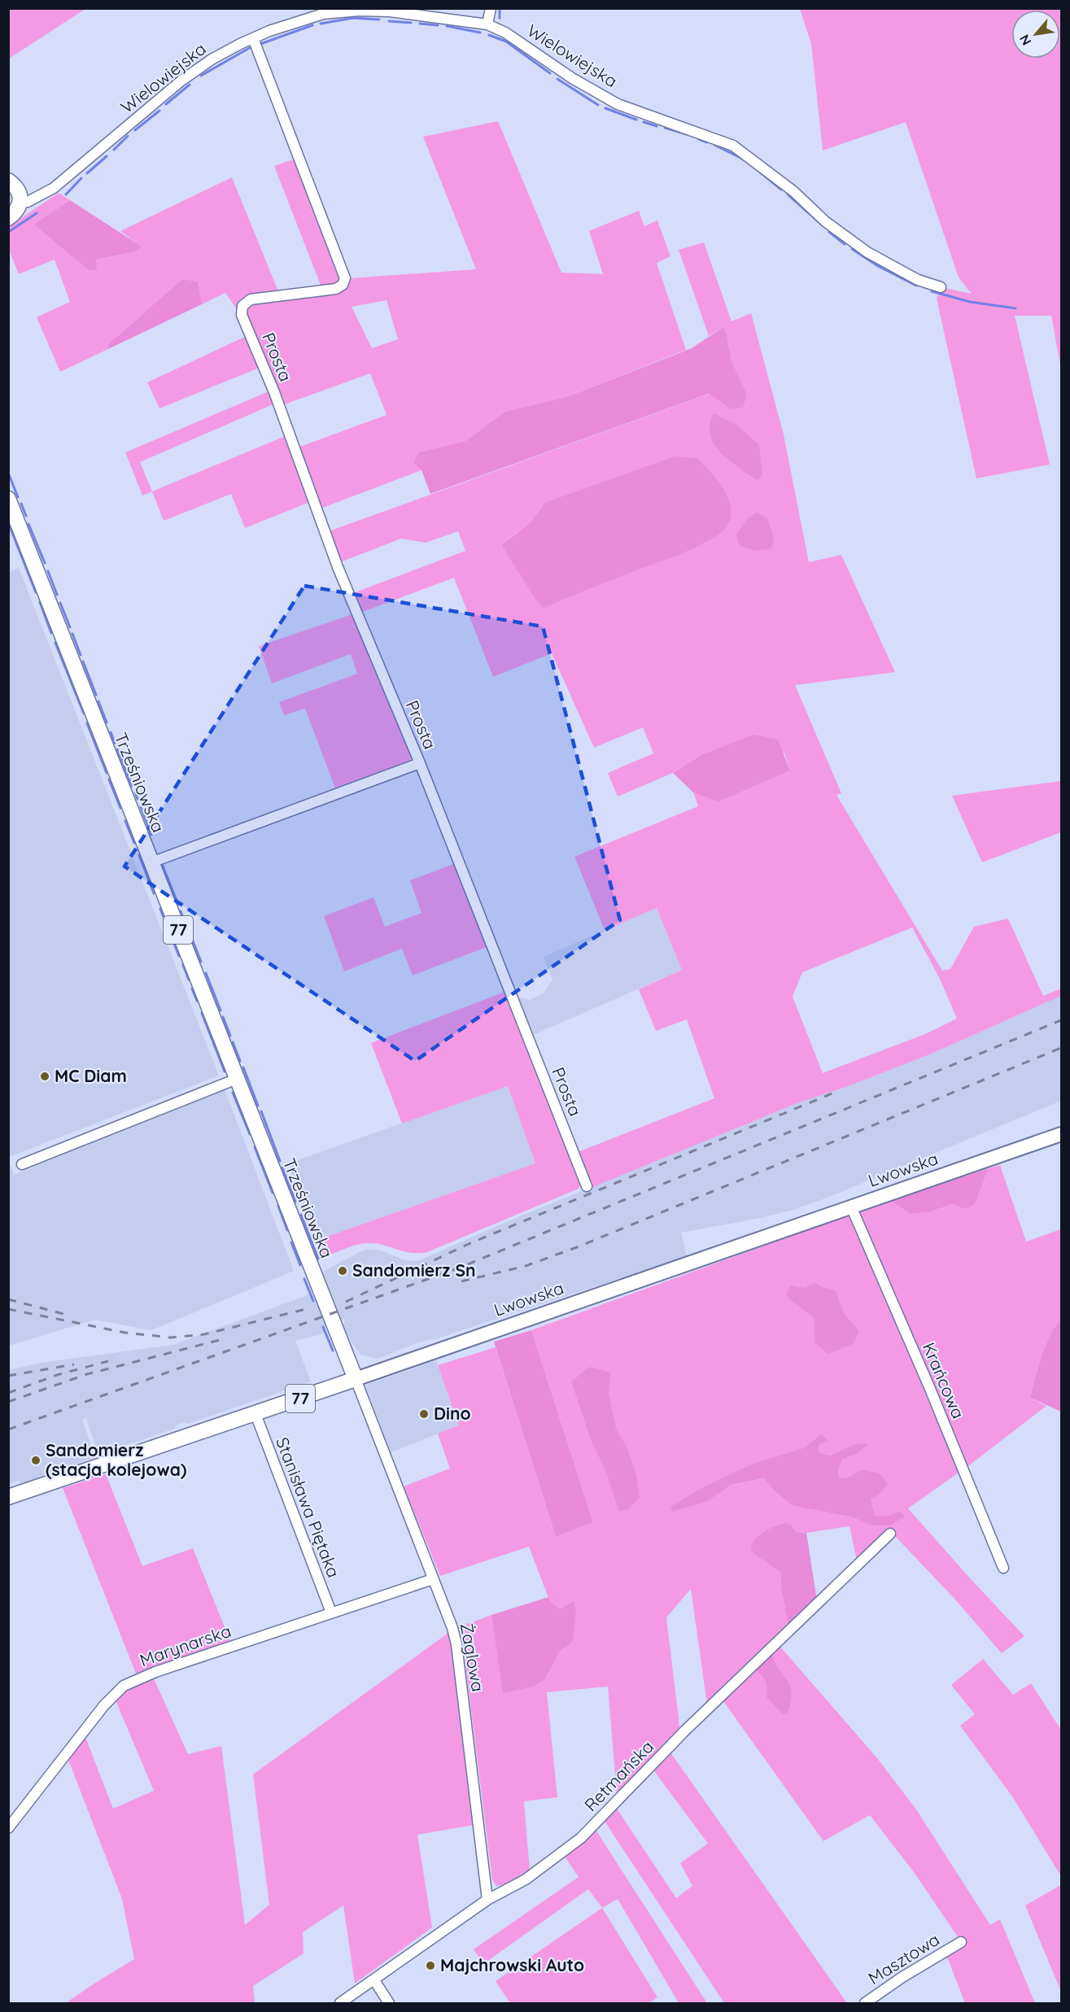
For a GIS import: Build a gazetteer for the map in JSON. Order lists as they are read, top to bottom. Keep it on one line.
{"streets":{"main road":["Trześniowska","77","Lwowska"],"street":["Wielowiejska","Prosta","Krańcowa","Stanisława Piętaka","Marynarska","Żaglowa","Retmańska","Masztowa"]},"crossings":[["Wielowiejska","Prosta"],["Prosta","Trześniowska"],["Trześniowska","Lwowska"],["Trześniowska","Żaglowa"],["Lwowska","Krańcowa"],["Lwowska","Stanisława Piętaka"],["Lwowska","Żaglowa"],["Stanisława Piętaka","Marynarska"],["Marynarska","Żaglowa"],["Żaglowa","Retmańska"]],"places":["MC Diam","Sandomierz Sn","Dino","Sandomierz (stacja kolejowa)","Majchrowski Auto"],"north":"bottom left"}
